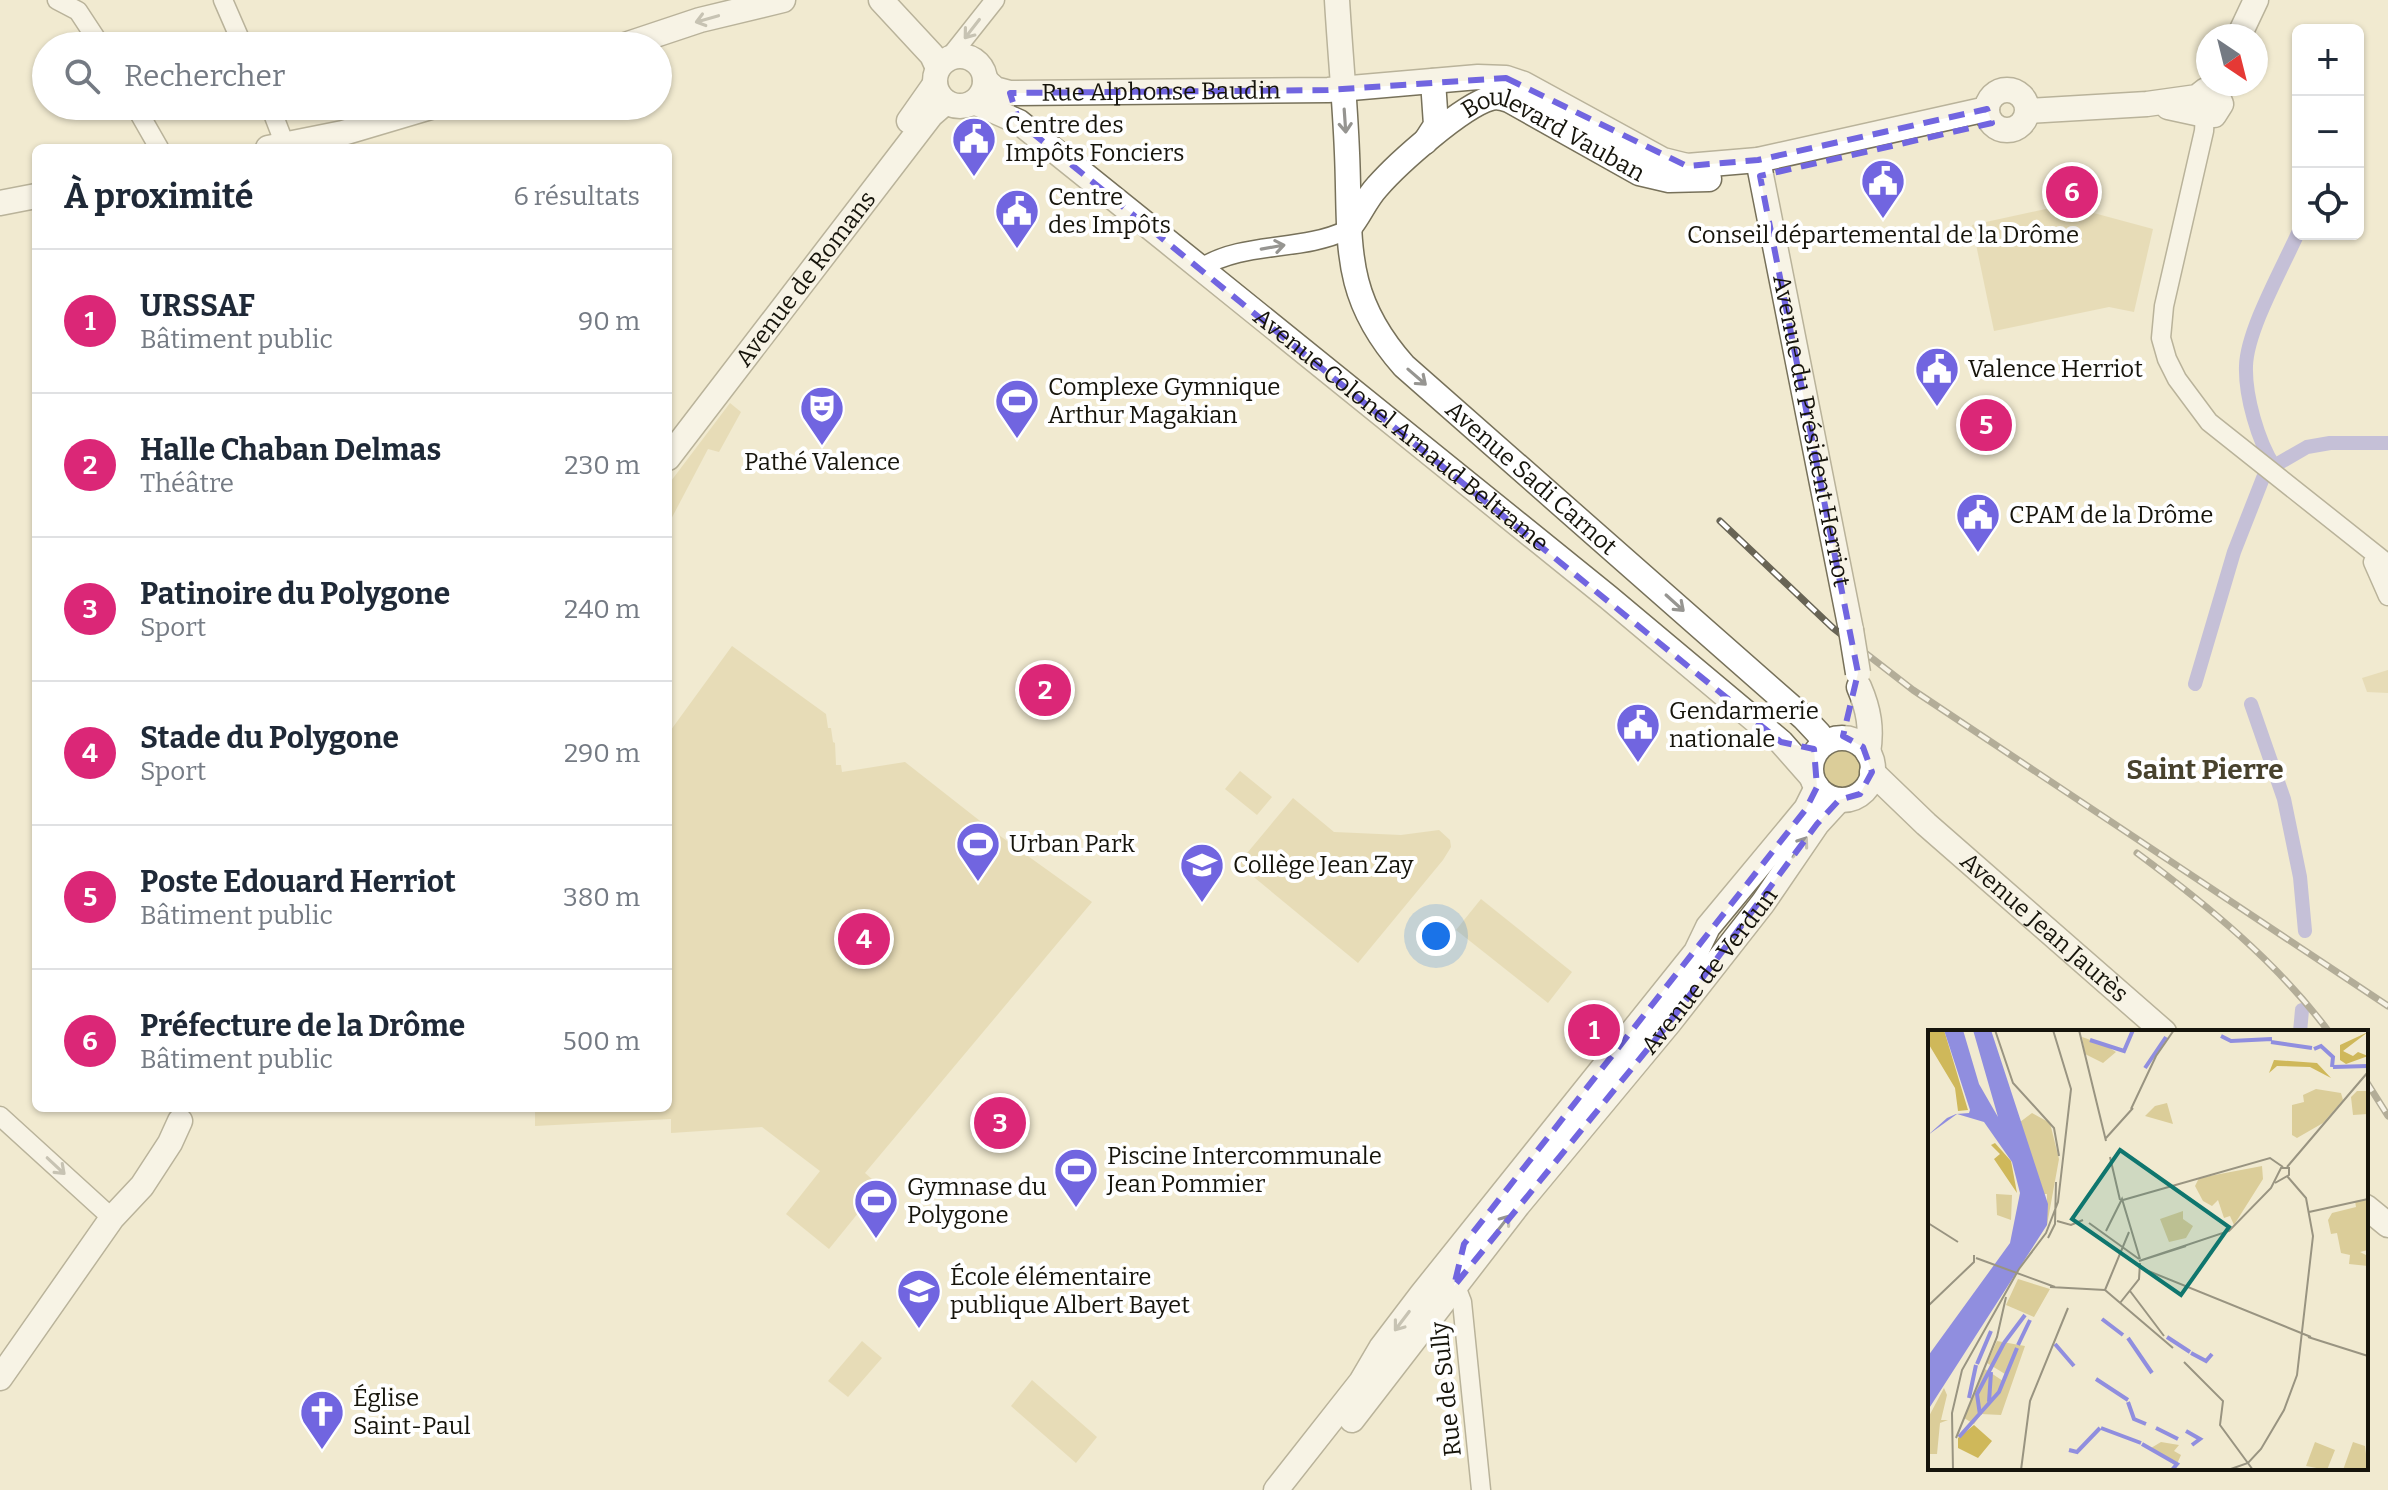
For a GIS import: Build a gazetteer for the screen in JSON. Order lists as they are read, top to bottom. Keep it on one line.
{"streets":{"main road":["Rue Alphonse Baudin","Boulevard Vauban","Avenue de Romans","Avenue Colonel Arnaud Beltrame","Avenue du Président Herriot","Avenue Sadi Carnot","Avenue Jean Jaurès","Avenue de Verdun"],"street":["Rue de Sully"]},"crossings":[["Rue Alphonse Baudin","Boulevard Vauban"],["Rue Alphonse Baudin","Avenue de Romans"],["Rue Alphonse Baudin","Avenue Colonel Arnaud Beltrame"],["Rue Alphonse Baudin","Avenue Sadi Carnot"],["Boulevard Vauban","Avenue du Président Herriot"],["Boulevard Vauban","Avenue Sadi Carnot"],["Avenue de Romans","Avenue Colonel Arnaud Beltrame"],["Avenue Colonel Arnaud Beltrame","Avenue du Président Herriot"],["Avenue Colonel Arnaud Beltrame","Avenue Sadi Carnot"],["Avenue Colonel Arnaud Beltrame","Avenue Jean Jaurès"],["Avenue Colonel Arnaud Beltrame","Avenue de Verdun"],["Avenue du Président Herriot","Avenue Sadi Carnot"],["Avenue du Président Herriot","Avenue Jean Jaurès"],["Avenue du Président Herriot","Avenue de Verdun"],["Avenue Sadi Carnot","Avenue Jean Jaurès"],["Avenue Sadi Carnot","Avenue de Verdun"],["Avenue Jean Jaurès","Avenue de Verdun"],["Avenue de Verdun","Rue de Sully"]],"one_way":["Avenue Sadi Carnot"],"districts":["Saint Pierre"],"places":{"public building":["Centre des Impôts Fonciers","Conseil départemental de la Drôme","Centre des Impôts","Valence Herriot","CPAM de la Drôme","Gendarmerie nationale"],"sports":["Complexe Gymnique Arthur Magakian","Urban Park","Piscine Intercommunale Jean Pommier","Gymnase du Polygone"],"theatre":["Pathé Valence"],"school or university":["Collège Jean Zay","École élémentaire publique Albert Bayet"],"church":["Église Saint-Paul"]},"north":"bottom right","page":{"map_buttons":["+","−"],"search":"Rechercher","heading":["À proximité","6 résultats"],"pins":["6","5","2","4","1","3"],"list":[{"mark":"1","name":"URSSAF","note":"Bâtiment public","value":"90 m"},{"mark":"2","name":"Halle Chaban Delmas","note":"Théâtre","value":"230 m"},{"mark":"3","name":"Patinoire du Polygone","note":"Sport","value":"240 m"},{"mark":"4","name":"Stade du Polygone","note":"Sport","value":"290 m"},{"mark":"5","name":"Poste Edouard Herriot","note":"Bâtiment public","value":"380 m"},{"mark":"6","name":"Préfecture de la Drôme","note":"Bâtiment public","value":"500 m"}]}}
